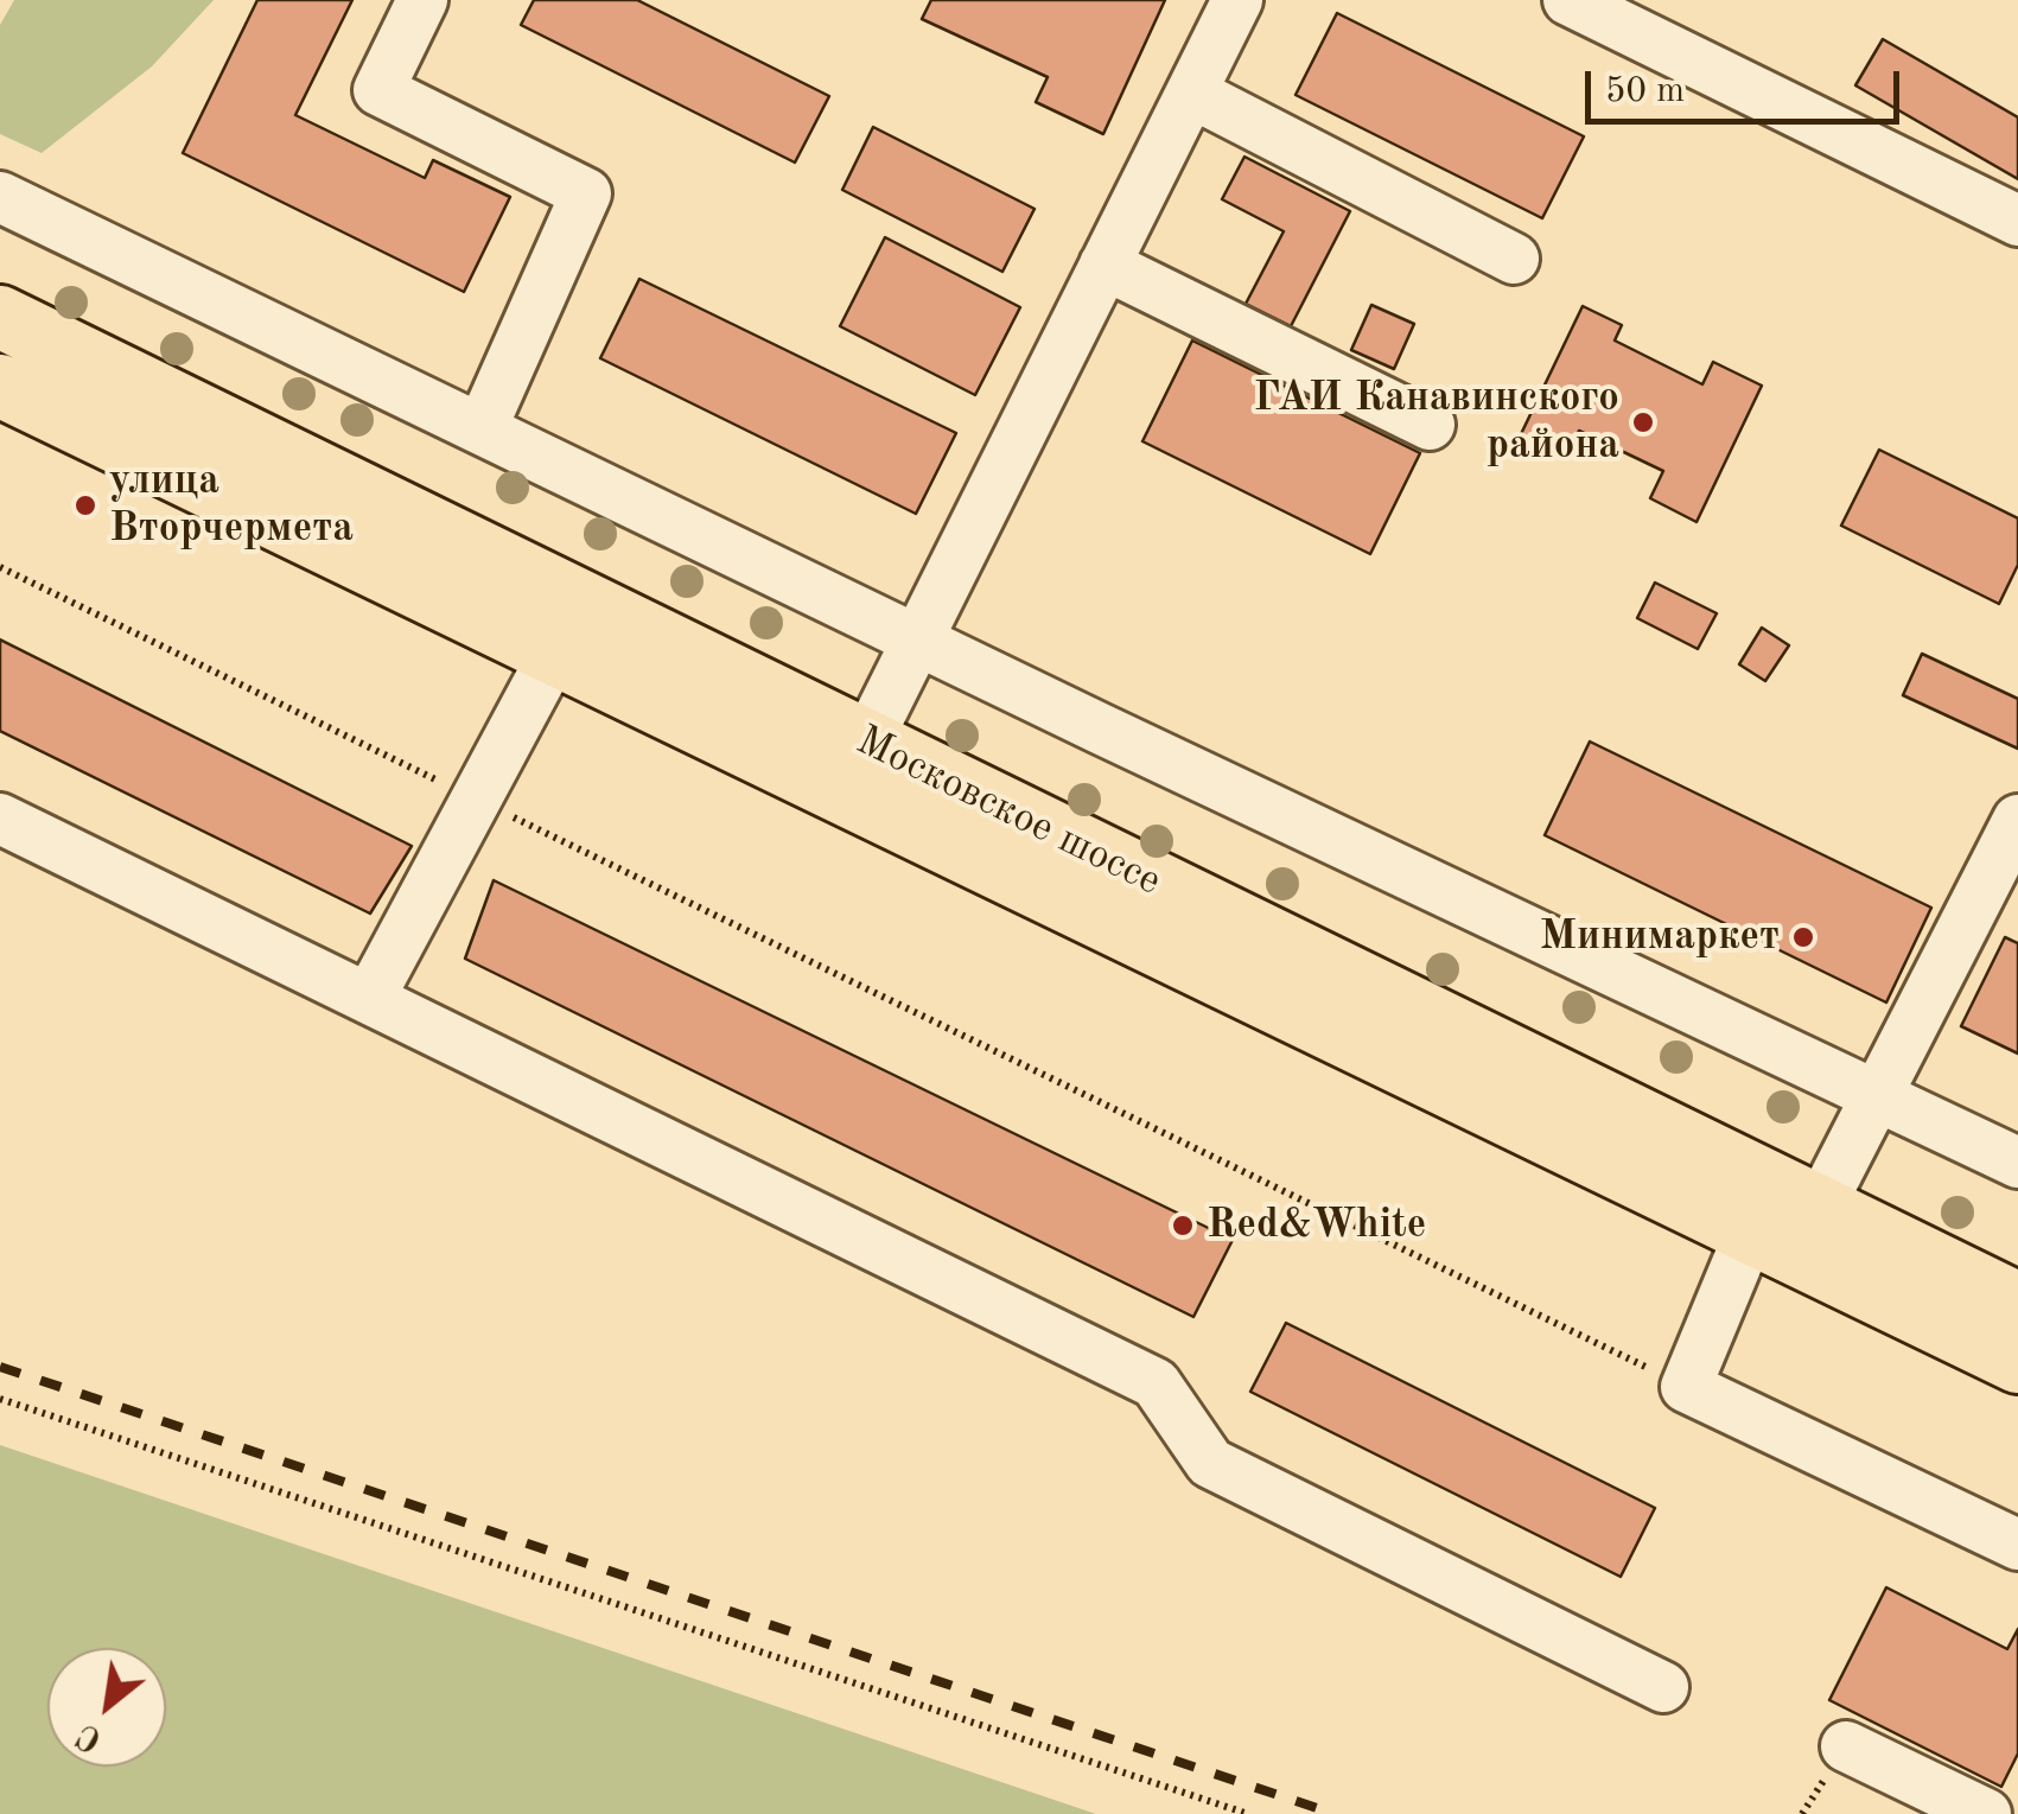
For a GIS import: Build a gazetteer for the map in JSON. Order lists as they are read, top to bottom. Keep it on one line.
{"streets":{"main road":["Московское шоссе"]},"places":["ГАИ Канавинского района","улица Вторчермета","Минимаркет","Red&White"],"scale_bar":"50 m","north":"bottom left"}
